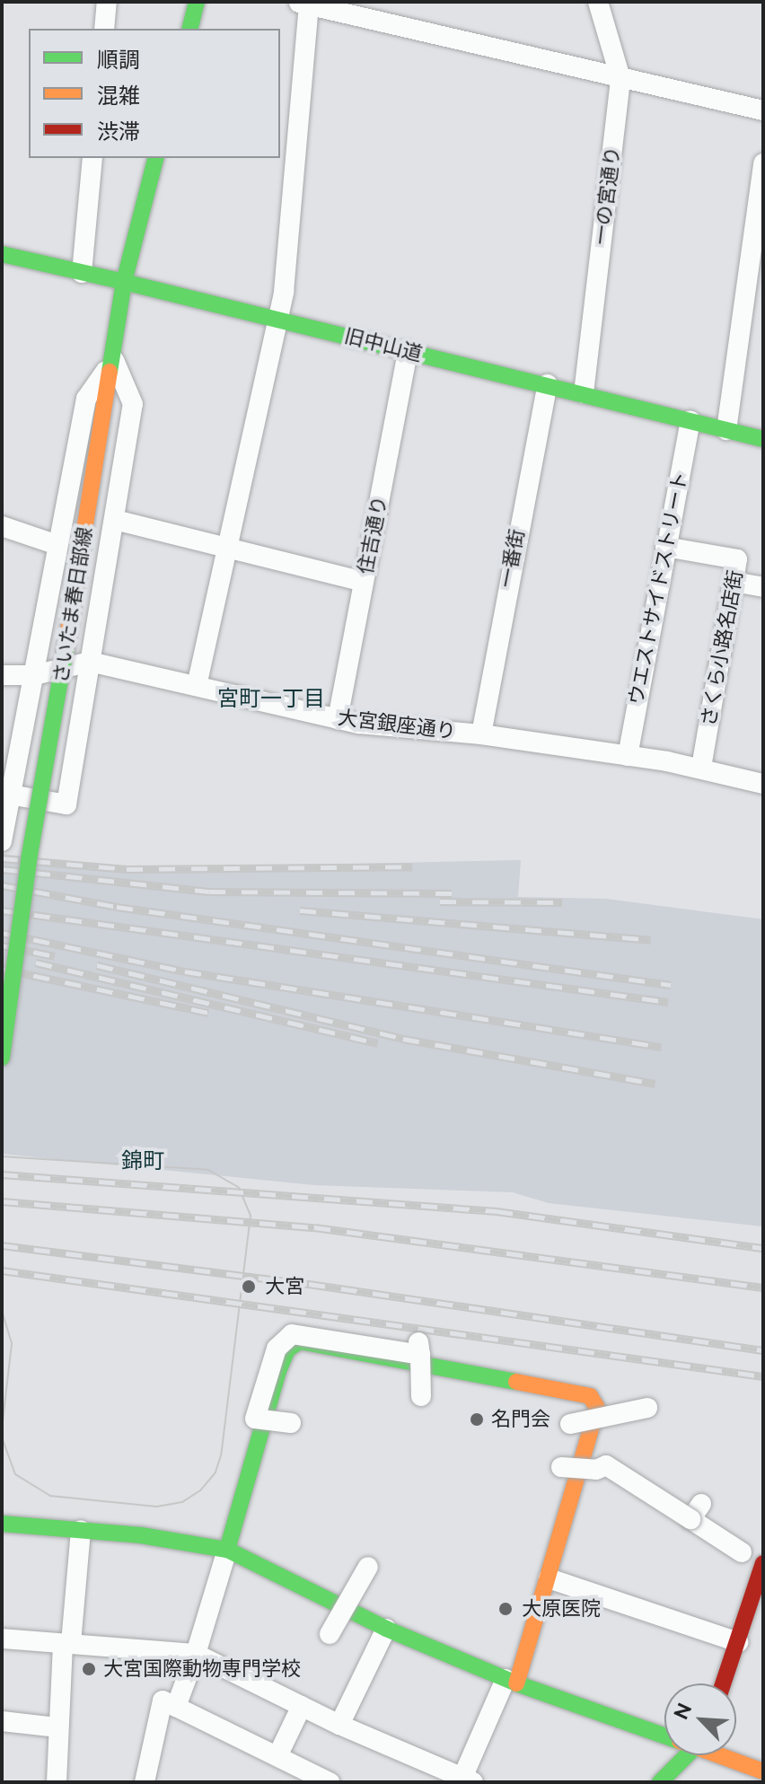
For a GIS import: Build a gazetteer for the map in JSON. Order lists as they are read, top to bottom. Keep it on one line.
{"streets":{"main road":["旧中山道","さいたま春日部線"],"street":["一の宮通り","住吉通り","一番街","ウエストサイドストリート","さくら小路名店街","大宮銀座通り"]},"crossings":[["一の宮通り","旧中山道"],["旧中山道","住吉通り"],["旧中山道","一番街"],["旧中山道","ウエストサイドストリート"],["旧中山道","さいたま春日部線"],["住吉通り","大宮銀座通り"],["一番街","大宮銀座通り"],["ウエストサイドストリート","さくら小路名店街"],["ウエストサイドストリート","大宮銀座通り"],["さくら小路名店街","大宮銀座通り"]],"districts":["宮町一丁目","錦町"],"places":["大宮","名門会","大原医院","大宮国際動物専門学校"],"legend":["順調","混雑","渋滞"],"north":"top left"}
